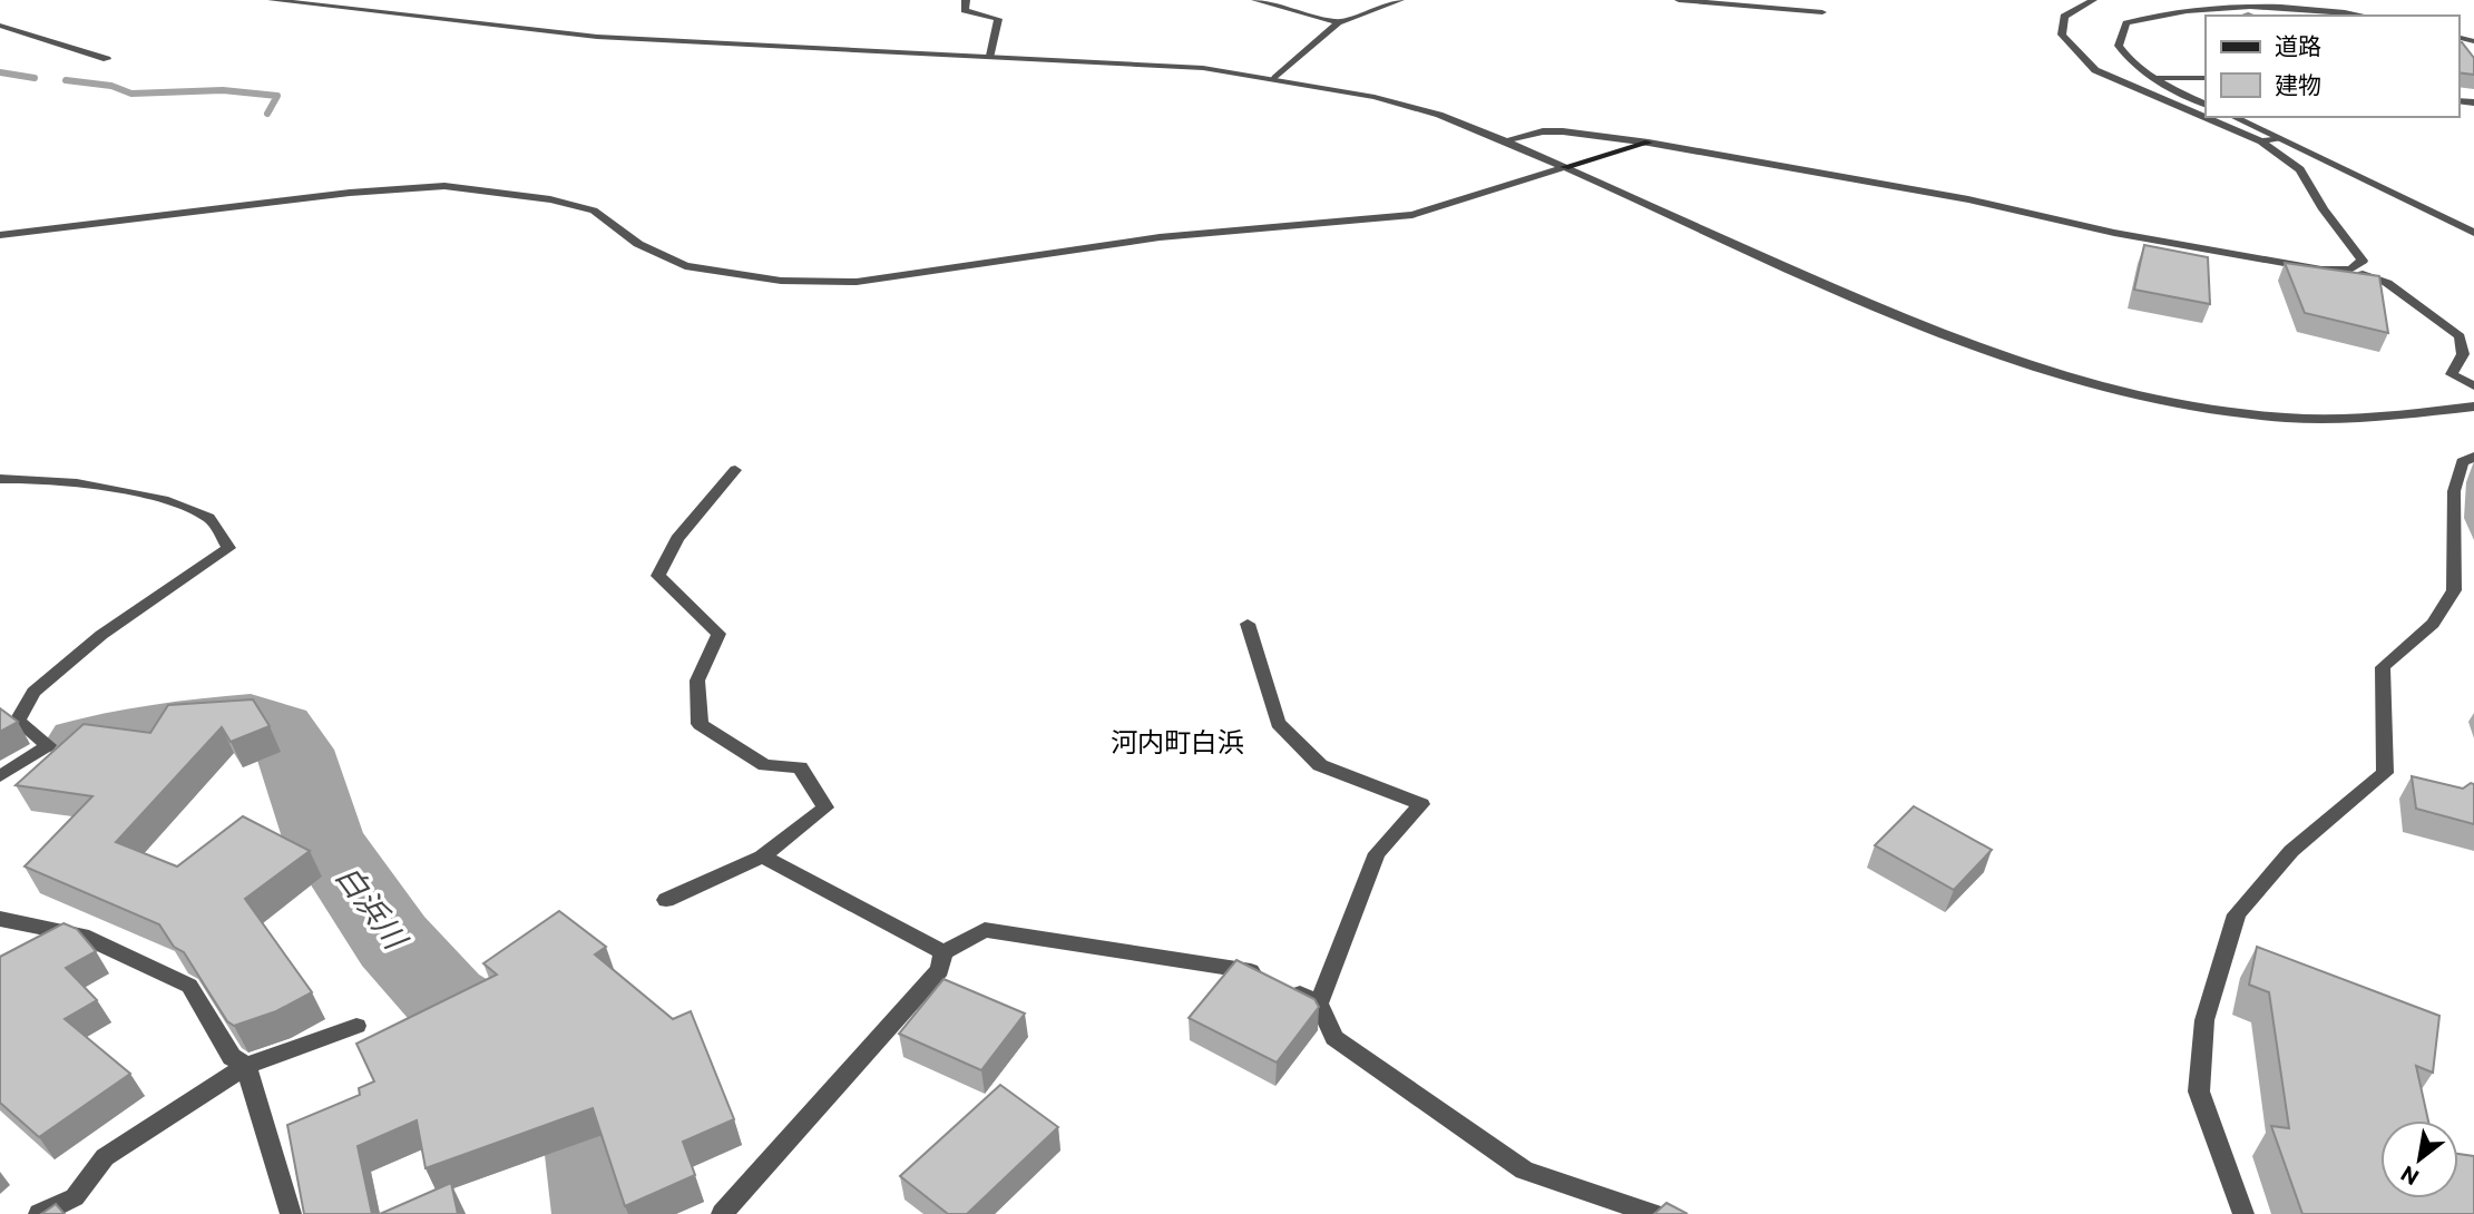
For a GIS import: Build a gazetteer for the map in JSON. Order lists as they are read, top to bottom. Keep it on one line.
{"districts":["河内町白浜"],"water":["白浜川"],"legend":["道路","建物"],"north":"bottom left"}
